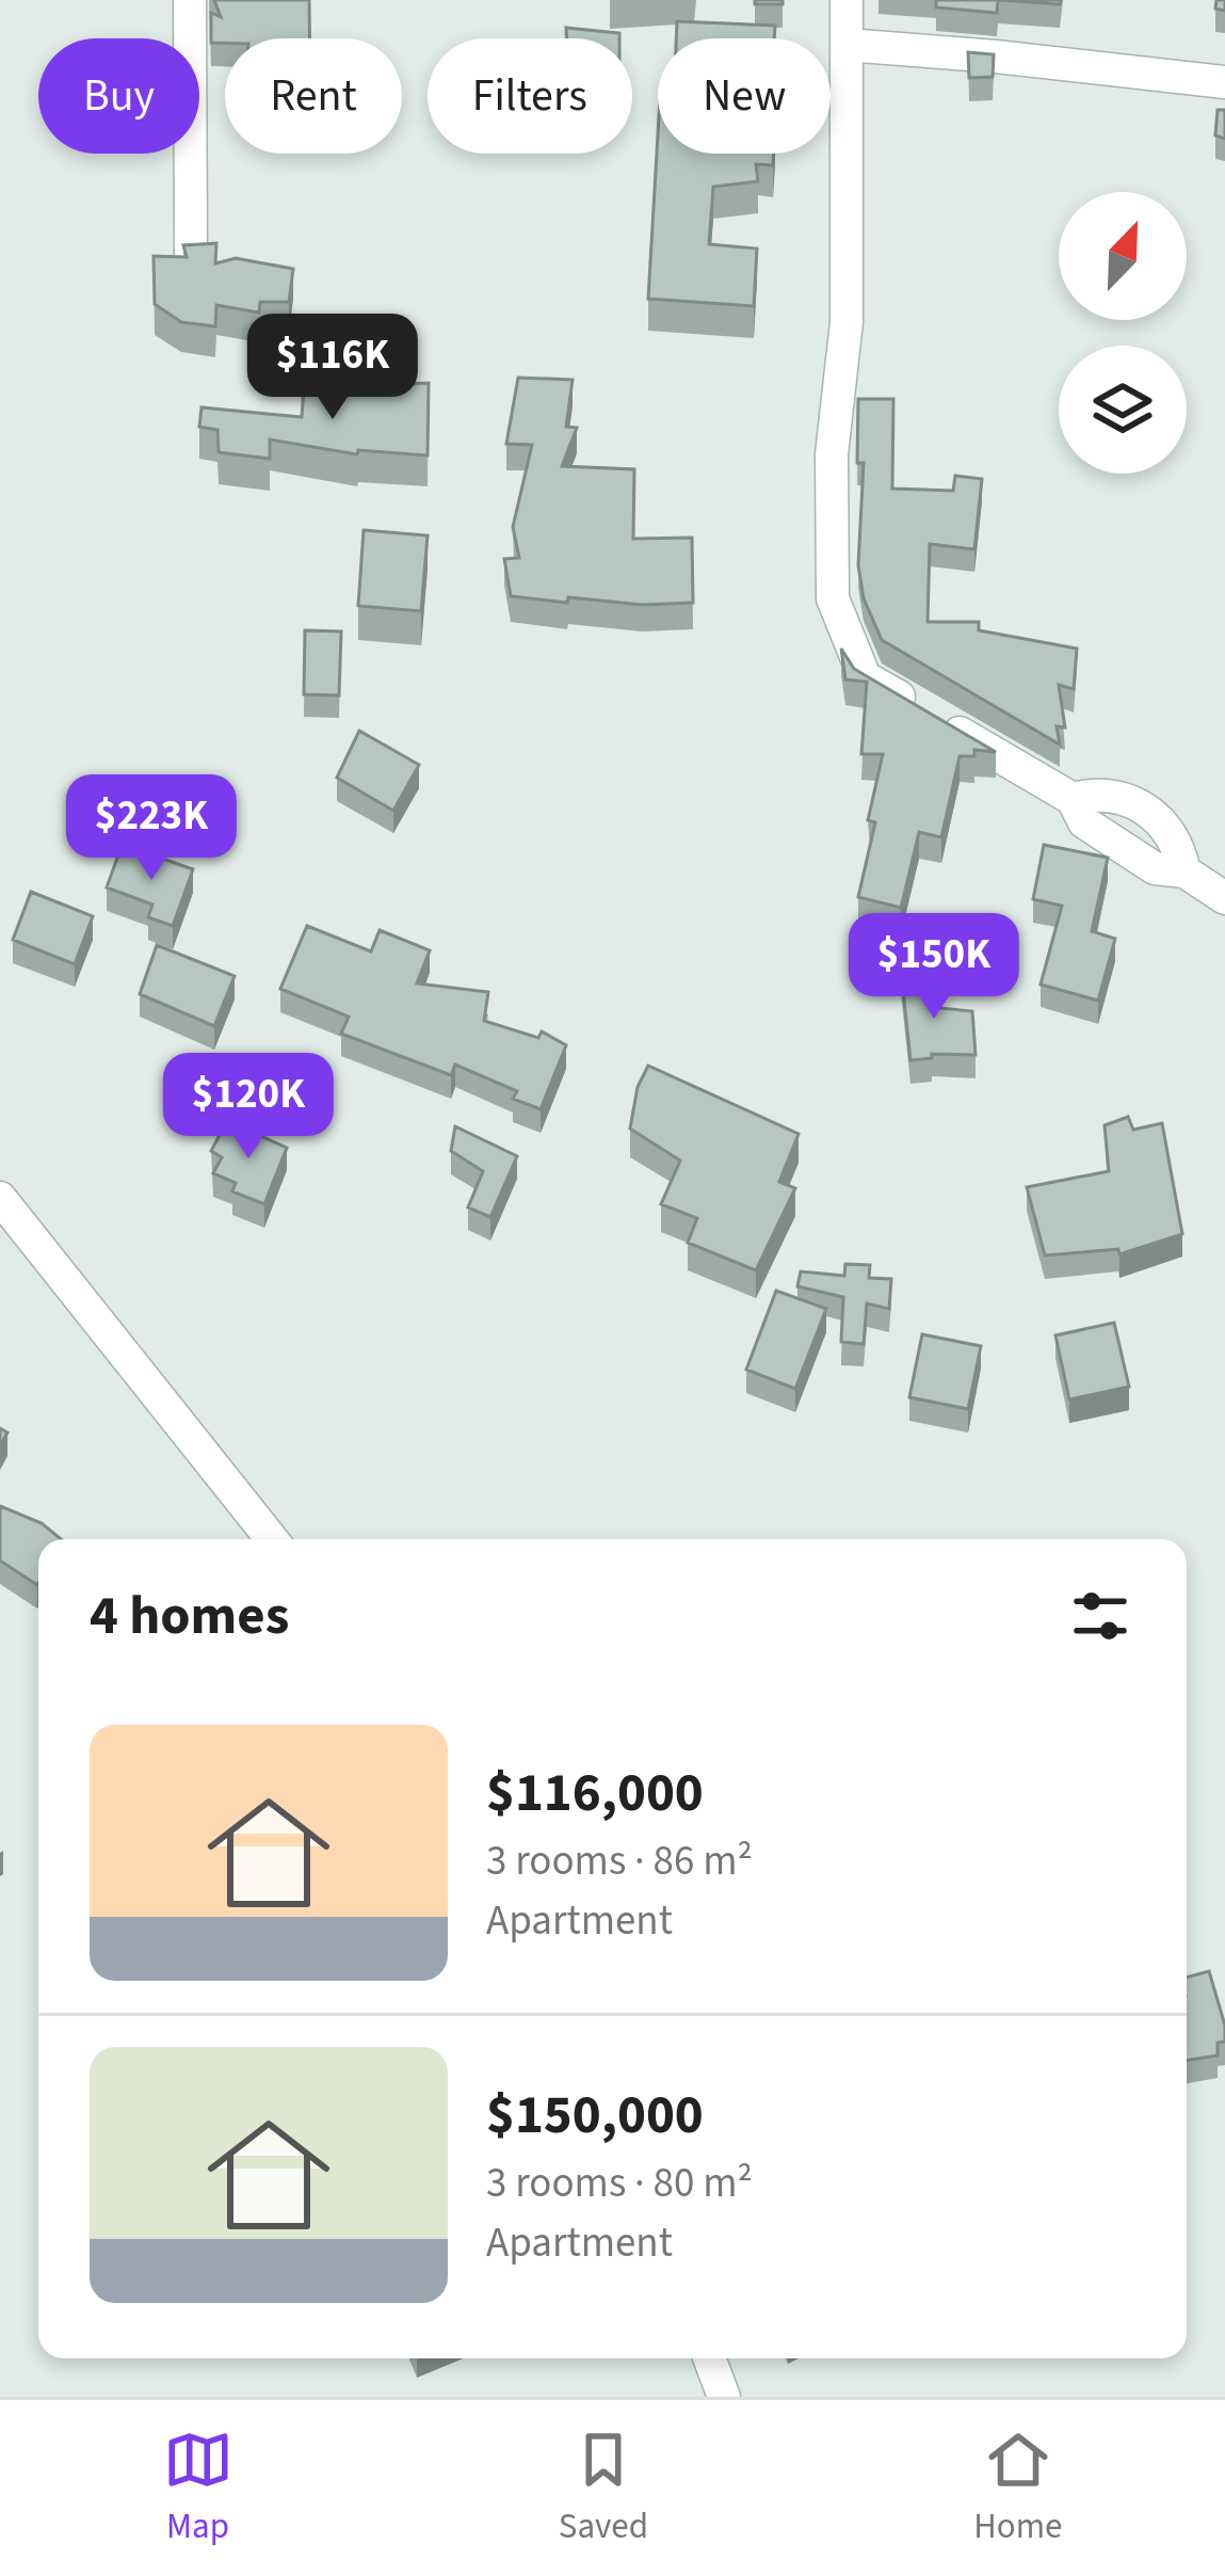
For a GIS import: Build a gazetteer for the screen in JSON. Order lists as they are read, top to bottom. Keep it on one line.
{"north":"top right","page":{"chip":["Buy","Rent","Filters","New"],"price":["$116K","$223K","$150K","$120K"],"heading":"4 homes","list":[{"name":"$116,000","note":"3 rooms · 86 m² · Apartment"},{"name":"$150,000","note":"3 rooms · 80 m² · Apartment"}],"tabs":["Map","Saved","Home"]}}
